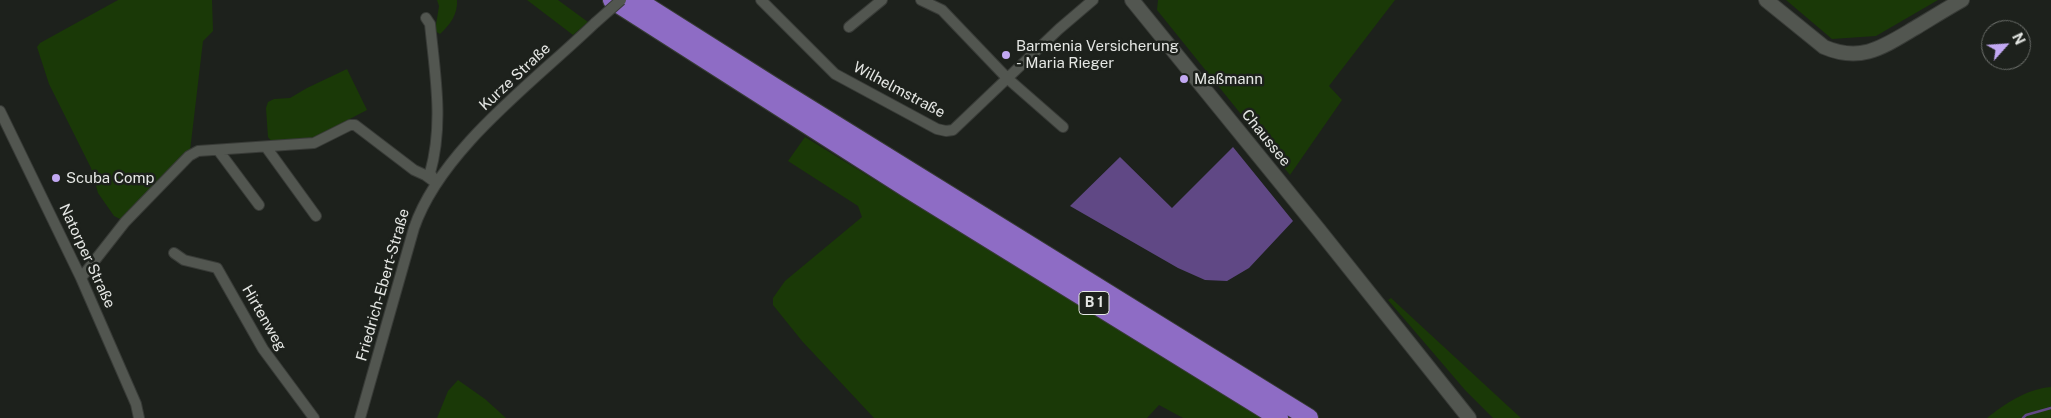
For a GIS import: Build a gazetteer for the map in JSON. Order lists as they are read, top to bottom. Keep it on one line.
{"streets":{"highway":["B 1"],"main road":["Chaussee"],"street":["Kurze Straße","Wilhelmstraße","Natorper Straße","Friedrich-Ebert-Straße","Hirtenweg"]},"crossings":[["Kurze Straße","Friedrich-Ebert-Straße"]],"places":["Barmenia Versicherung - Maria Rieger","Maßmann","Scuba Comp"],"north":"top right"}
